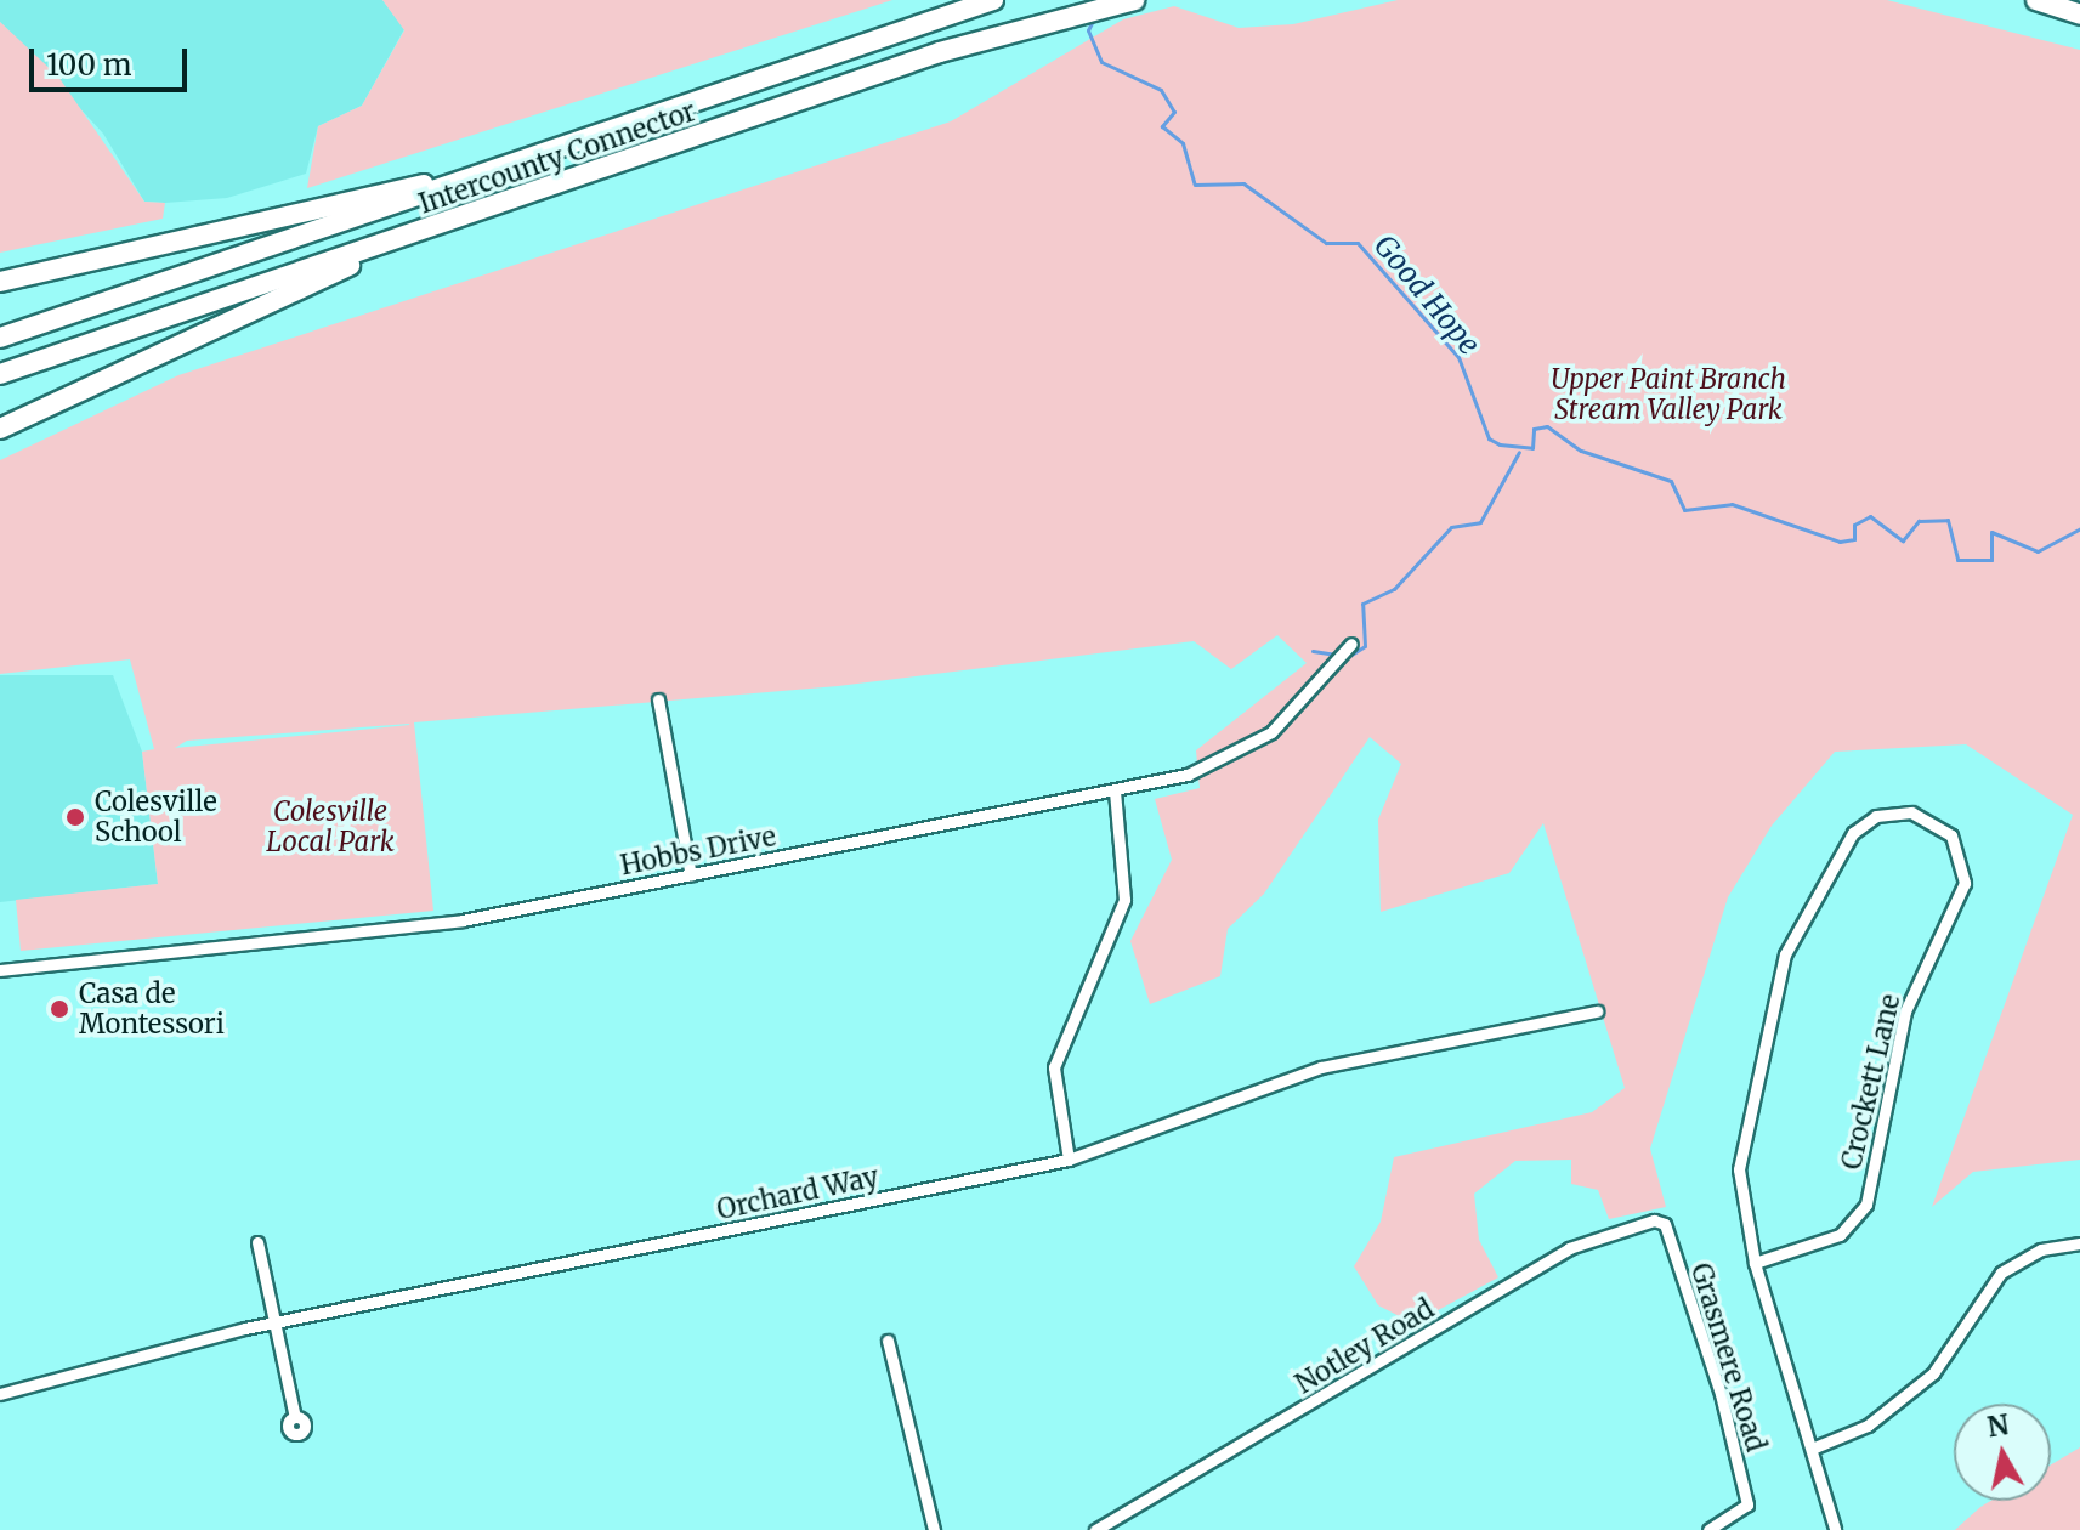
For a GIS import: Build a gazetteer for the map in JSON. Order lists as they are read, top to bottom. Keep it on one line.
{"streets":{"highway":["Intercounty Connector"],"street":["Hobbs Drive","Crockett Lane","Orchard Way","Notley Road","Grasmere Road"]},"crossings":[["Notley Road","Grasmere Road"]],"water":["Good Hope"],"parks":["Upper Paint Branch Stream Valley Park","Colesville Local Park"],"places":["Colesville School","Casa de Montessori"],"scale_bar":"100 m","north":"top"}
